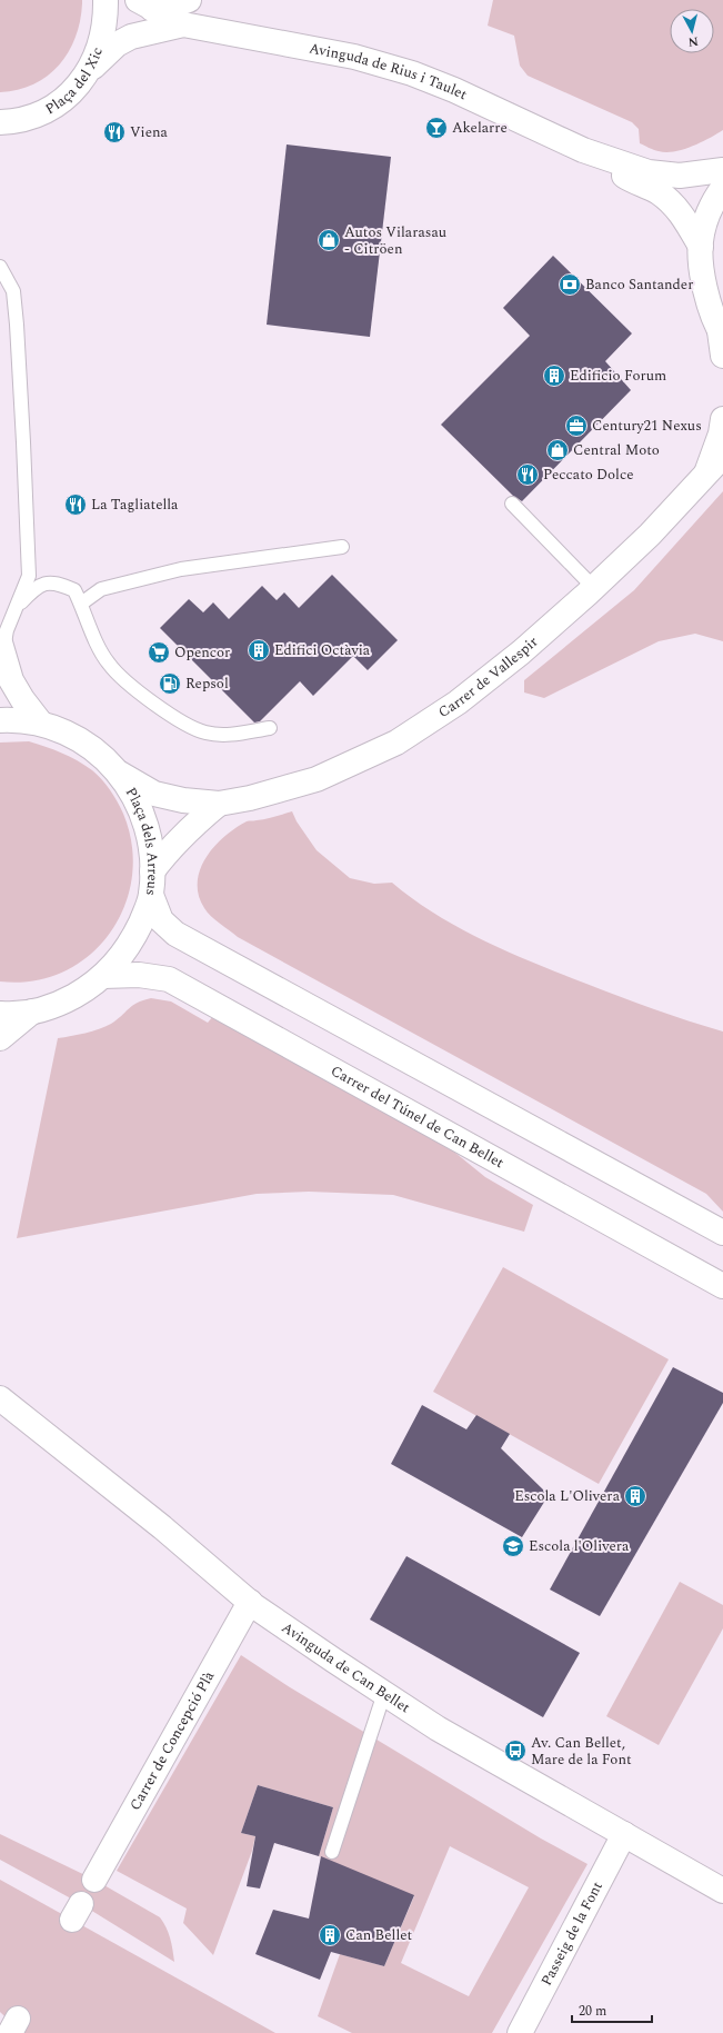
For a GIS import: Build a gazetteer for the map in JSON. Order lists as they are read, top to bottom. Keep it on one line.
{"streets":{"street":["Avinguda de Rius i Taulet","Plaça del Xic","Carrer de Vallespir","Plaça dels Arreus","Carrer del Túnel de Can Bellet","Avinguda de Can Bellet","Carrer de Concepció Plà","Passeig de la Font"]},"crossings":[["Avinguda de Rius i Taulet","Plaça del Xic"],["Carrer de Vallespir","Plaça dels Arreus"],["Plaça dels Arreus","Carrer del Túnel de Can Bellet"],["Avinguda de Can Bellet","Carrer de Concepció Plà"],["Avinguda de Can Bellet","Passeig de la Font"]],"places":{"bar":["Akelarre"],"restaurant":["Viena","Peccato Dolce","La Tagliatella"],"shop":["Autos Vilarasau - Citröen","Central Moto"],"bank":["Banco Santander"],"building":["Edificio Forum","Edifici Octàvia","Escola L'Olivera","Can Bellet"],"office":["Century21 Nexus"],"supermarket":["Opencor"],"fuel station":["Repsol"],"school or university":["Escola l'Olivera"],"bus stop":["Av. Can Bellet, Mare de la Font"]},"scale_bar":"20 m","north":"bottom"}
